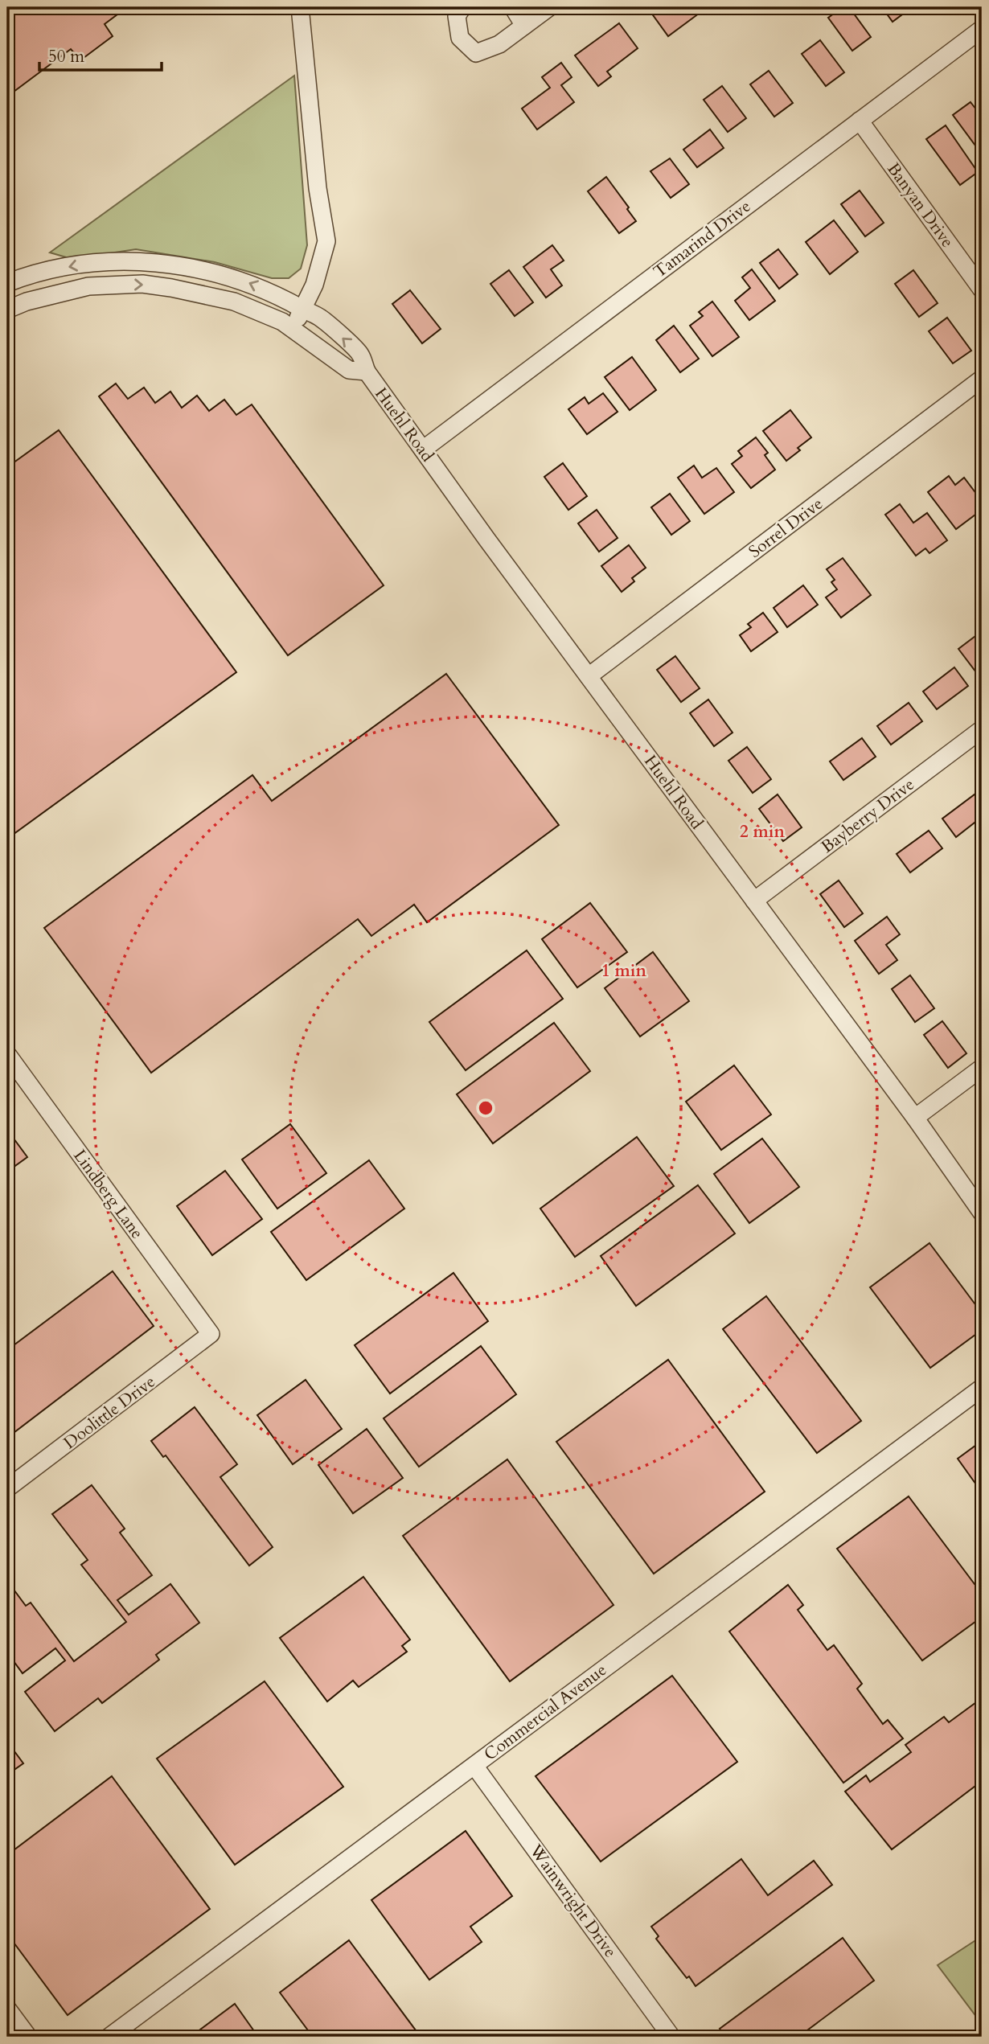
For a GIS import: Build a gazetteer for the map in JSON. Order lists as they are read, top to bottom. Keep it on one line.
{"streets":{"street":["Banyan Drive","Tamarind Drive","Huehl Road","Sorrel Drive","Bayberry Drive","Lindberg Lane","Doolittle Drive","Commercial Avenue","Wainwright Drive"]},"crossings":[["Banyan Drive","Tamarind Drive"],["Tamarind Drive","Huehl Road"],["Huehl Road","Sorrel Drive"],["Huehl Road","Bayberry Drive"],["Lindberg Lane","Doolittle Drive"],["Commercial Avenue","Wainwright Drive"]],"scale_bar":"50 m","rings":["2 min","1 min"]}
